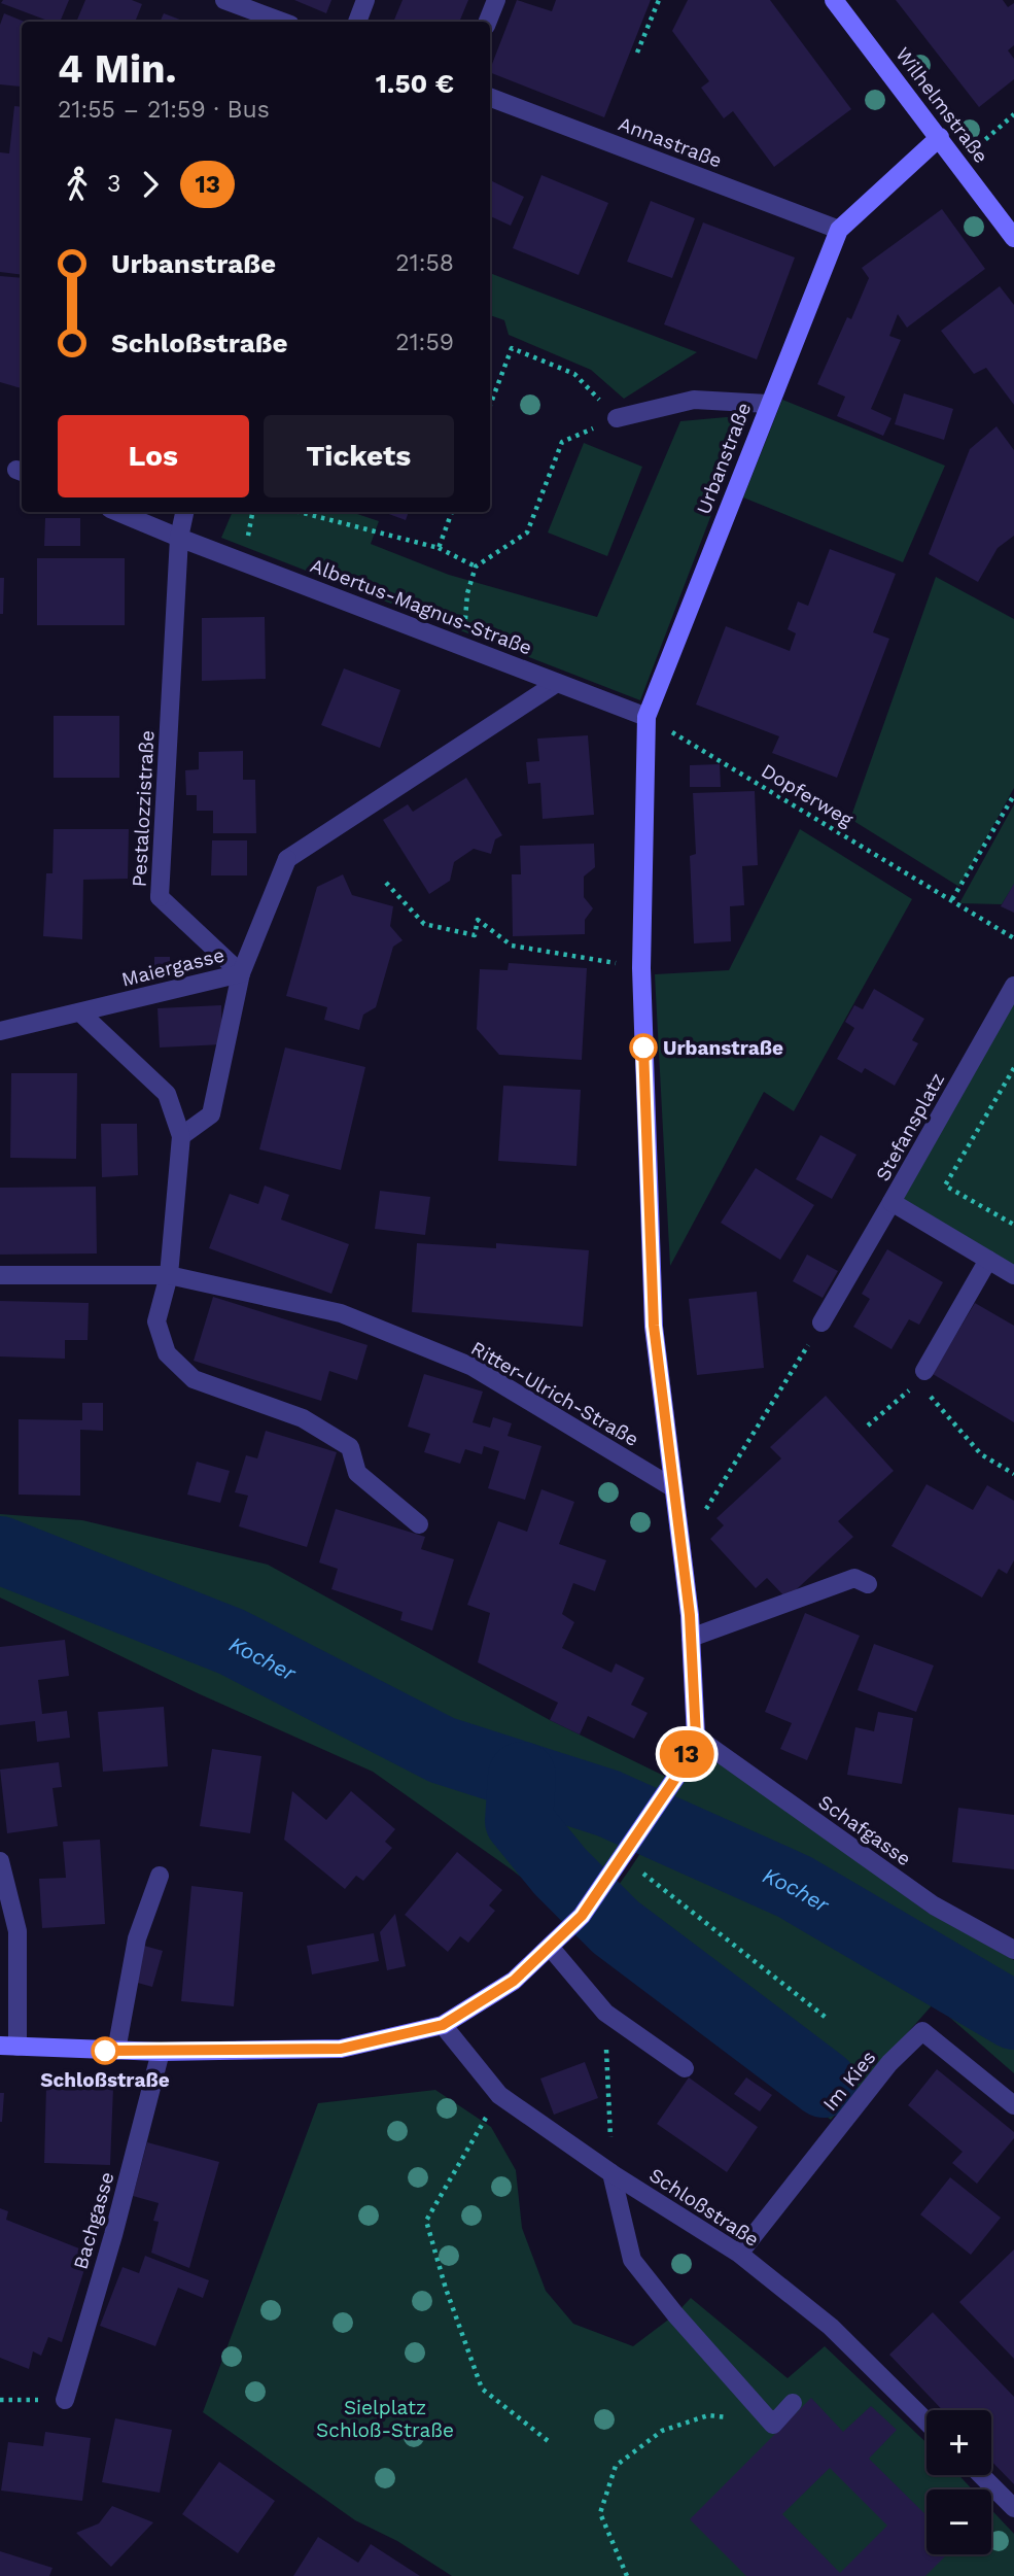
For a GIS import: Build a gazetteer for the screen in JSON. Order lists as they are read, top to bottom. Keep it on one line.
{"streets":{"street":["Wilhelmstraße","Annastraße","Urbanstraße","Albertus-Magnus-Straße","Pestalozzistraße","Maiergasse","Stefansplatz","Ritter-Ulrich-Straße","Schafgasse","Im Kies","Schloßstraße","Bachgasse"],"path":["Dopferweg"]},"crossings":[["Wilhelmstraße","Urbanstraße"],["Annastraße","Urbanstraße"],["Urbanstraße","Albertus-Magnus-Straße"],["Urbanstraße","Dopferweg"],["Urbanstraße","Ritter-Ulrich-Straße"],["Albertus-Magnus-Straße","Dopferweg"],["Albertus-Magnus-Straße","Pestalozzistraße"],["Albertus-Magnus-Straße","Maiergasse"],["Pestalozzistraße","Maiergasse"],["Im Kies","Schloßstraße"]],"water":["Kocher"],"parks":["Sielplatz Schloß-Straße"],"places":["Urbanstraße","Schloßstraße"],"lines":["bus line 13"],"page":{"on_map":"13","heading":["4 Min.","21:55 – 21:59 · Bus","1.50 €"],"legs":["3","13"],"list":[{"name":"Urbanstraße","value":"21:58"},{"name":"Schloßstraße","value":"21:59"}],"buttons":["Los","Tickets"],"map_buttons":["+","−"]}}
